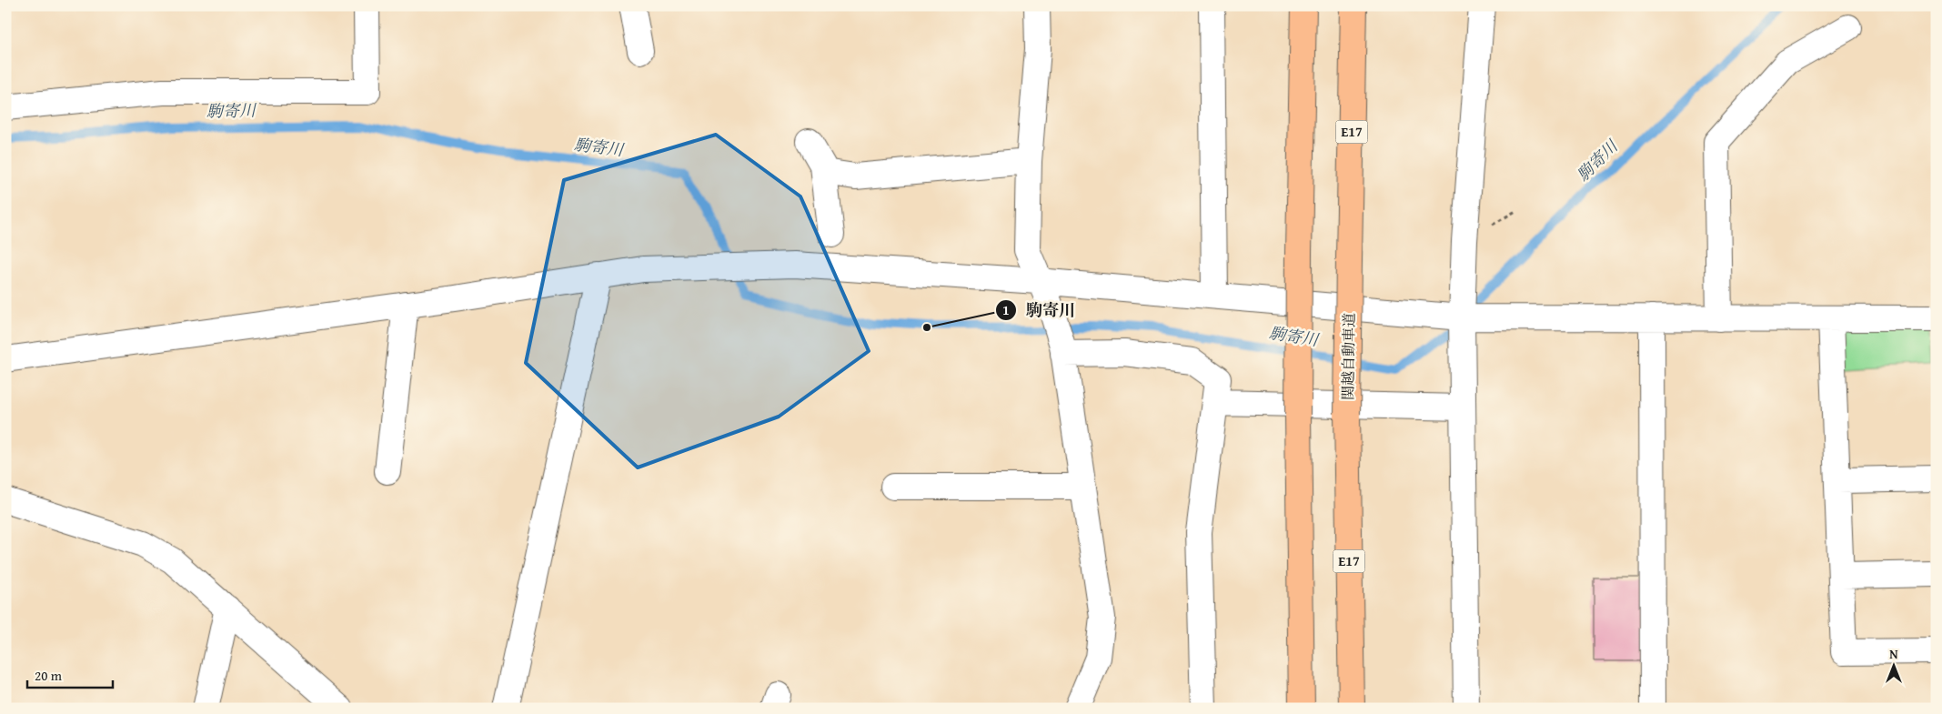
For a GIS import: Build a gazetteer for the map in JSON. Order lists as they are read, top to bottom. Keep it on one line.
{"streets":{"highway":["E17","関越自動車道"]},"water":["駒寄川"],"places":["駒寄川"],"scale_bar":"20 m","north":"top"}
